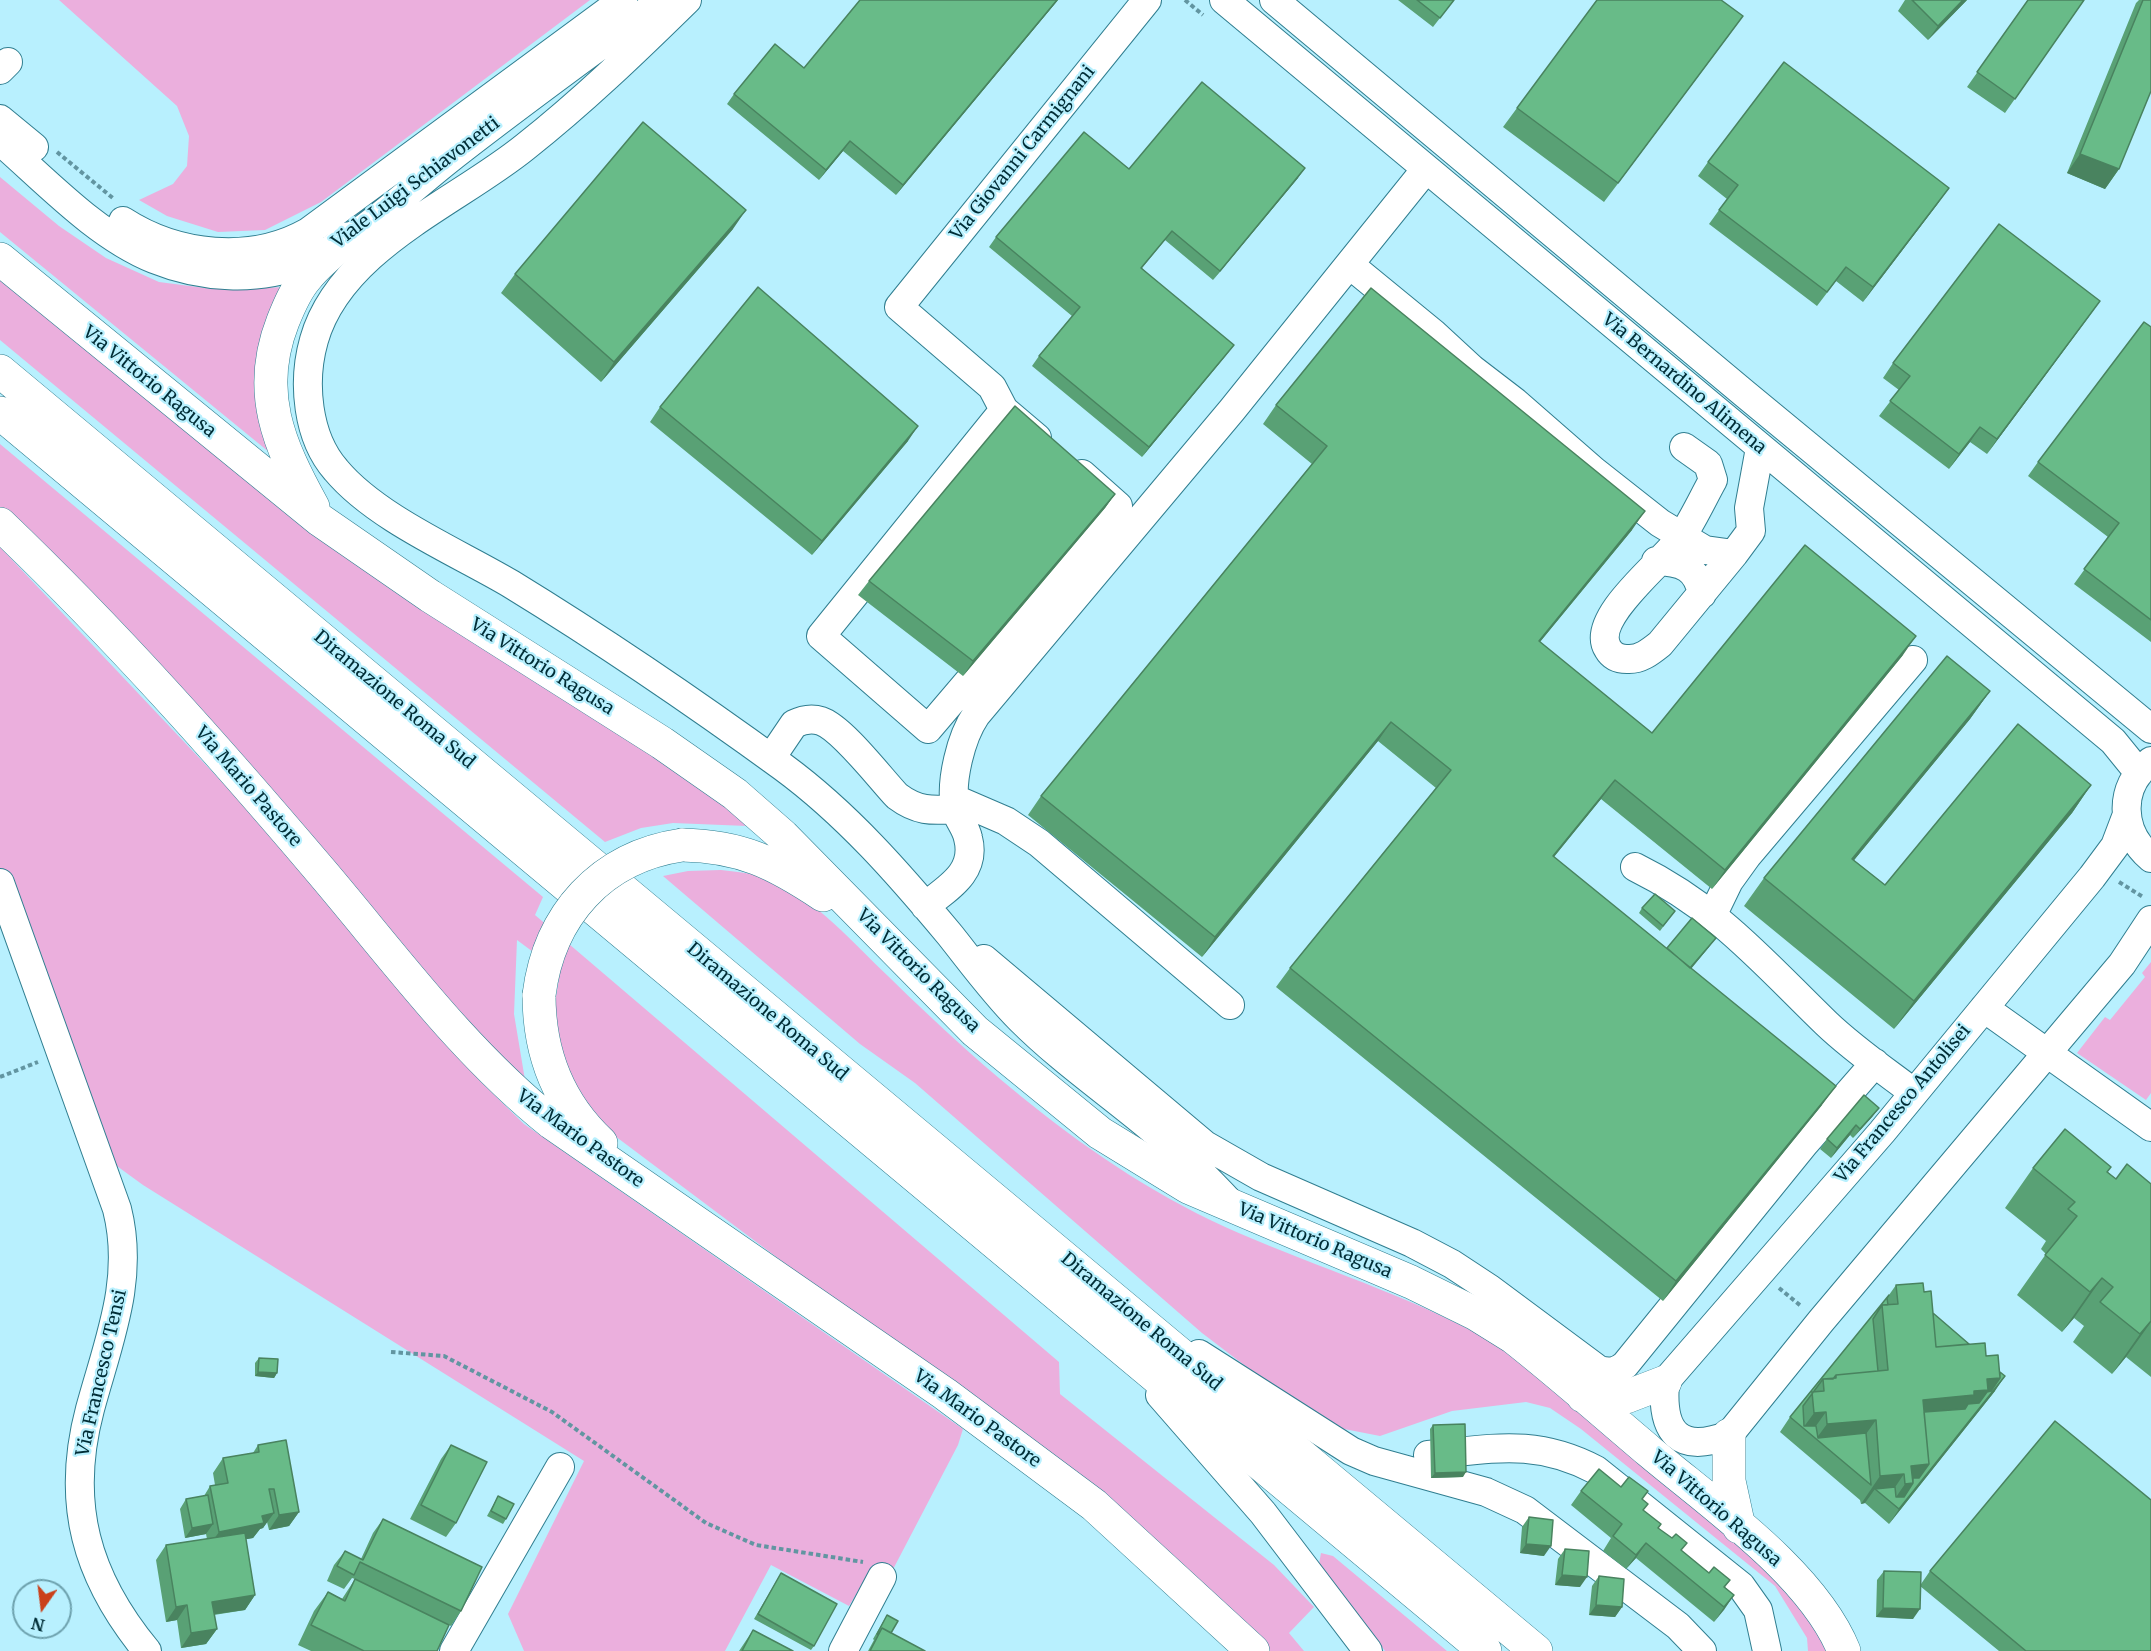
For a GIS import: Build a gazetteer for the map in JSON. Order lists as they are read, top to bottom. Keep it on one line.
{"streets":{"highway":["Via Vittorio Ragusa","Diramazione Roma Sud","Via Mario Pastore"],"street":["Via Giovanni Carmignani","Viale Luigi Schiavonetti","Via Bernardino Alimena","Via Francesco Antolisei","Via Francesco Tensi"]},"crossings":[["Via Bernardino Alimena","Via Francesco Antolisei"]],"north":"bottom"}
